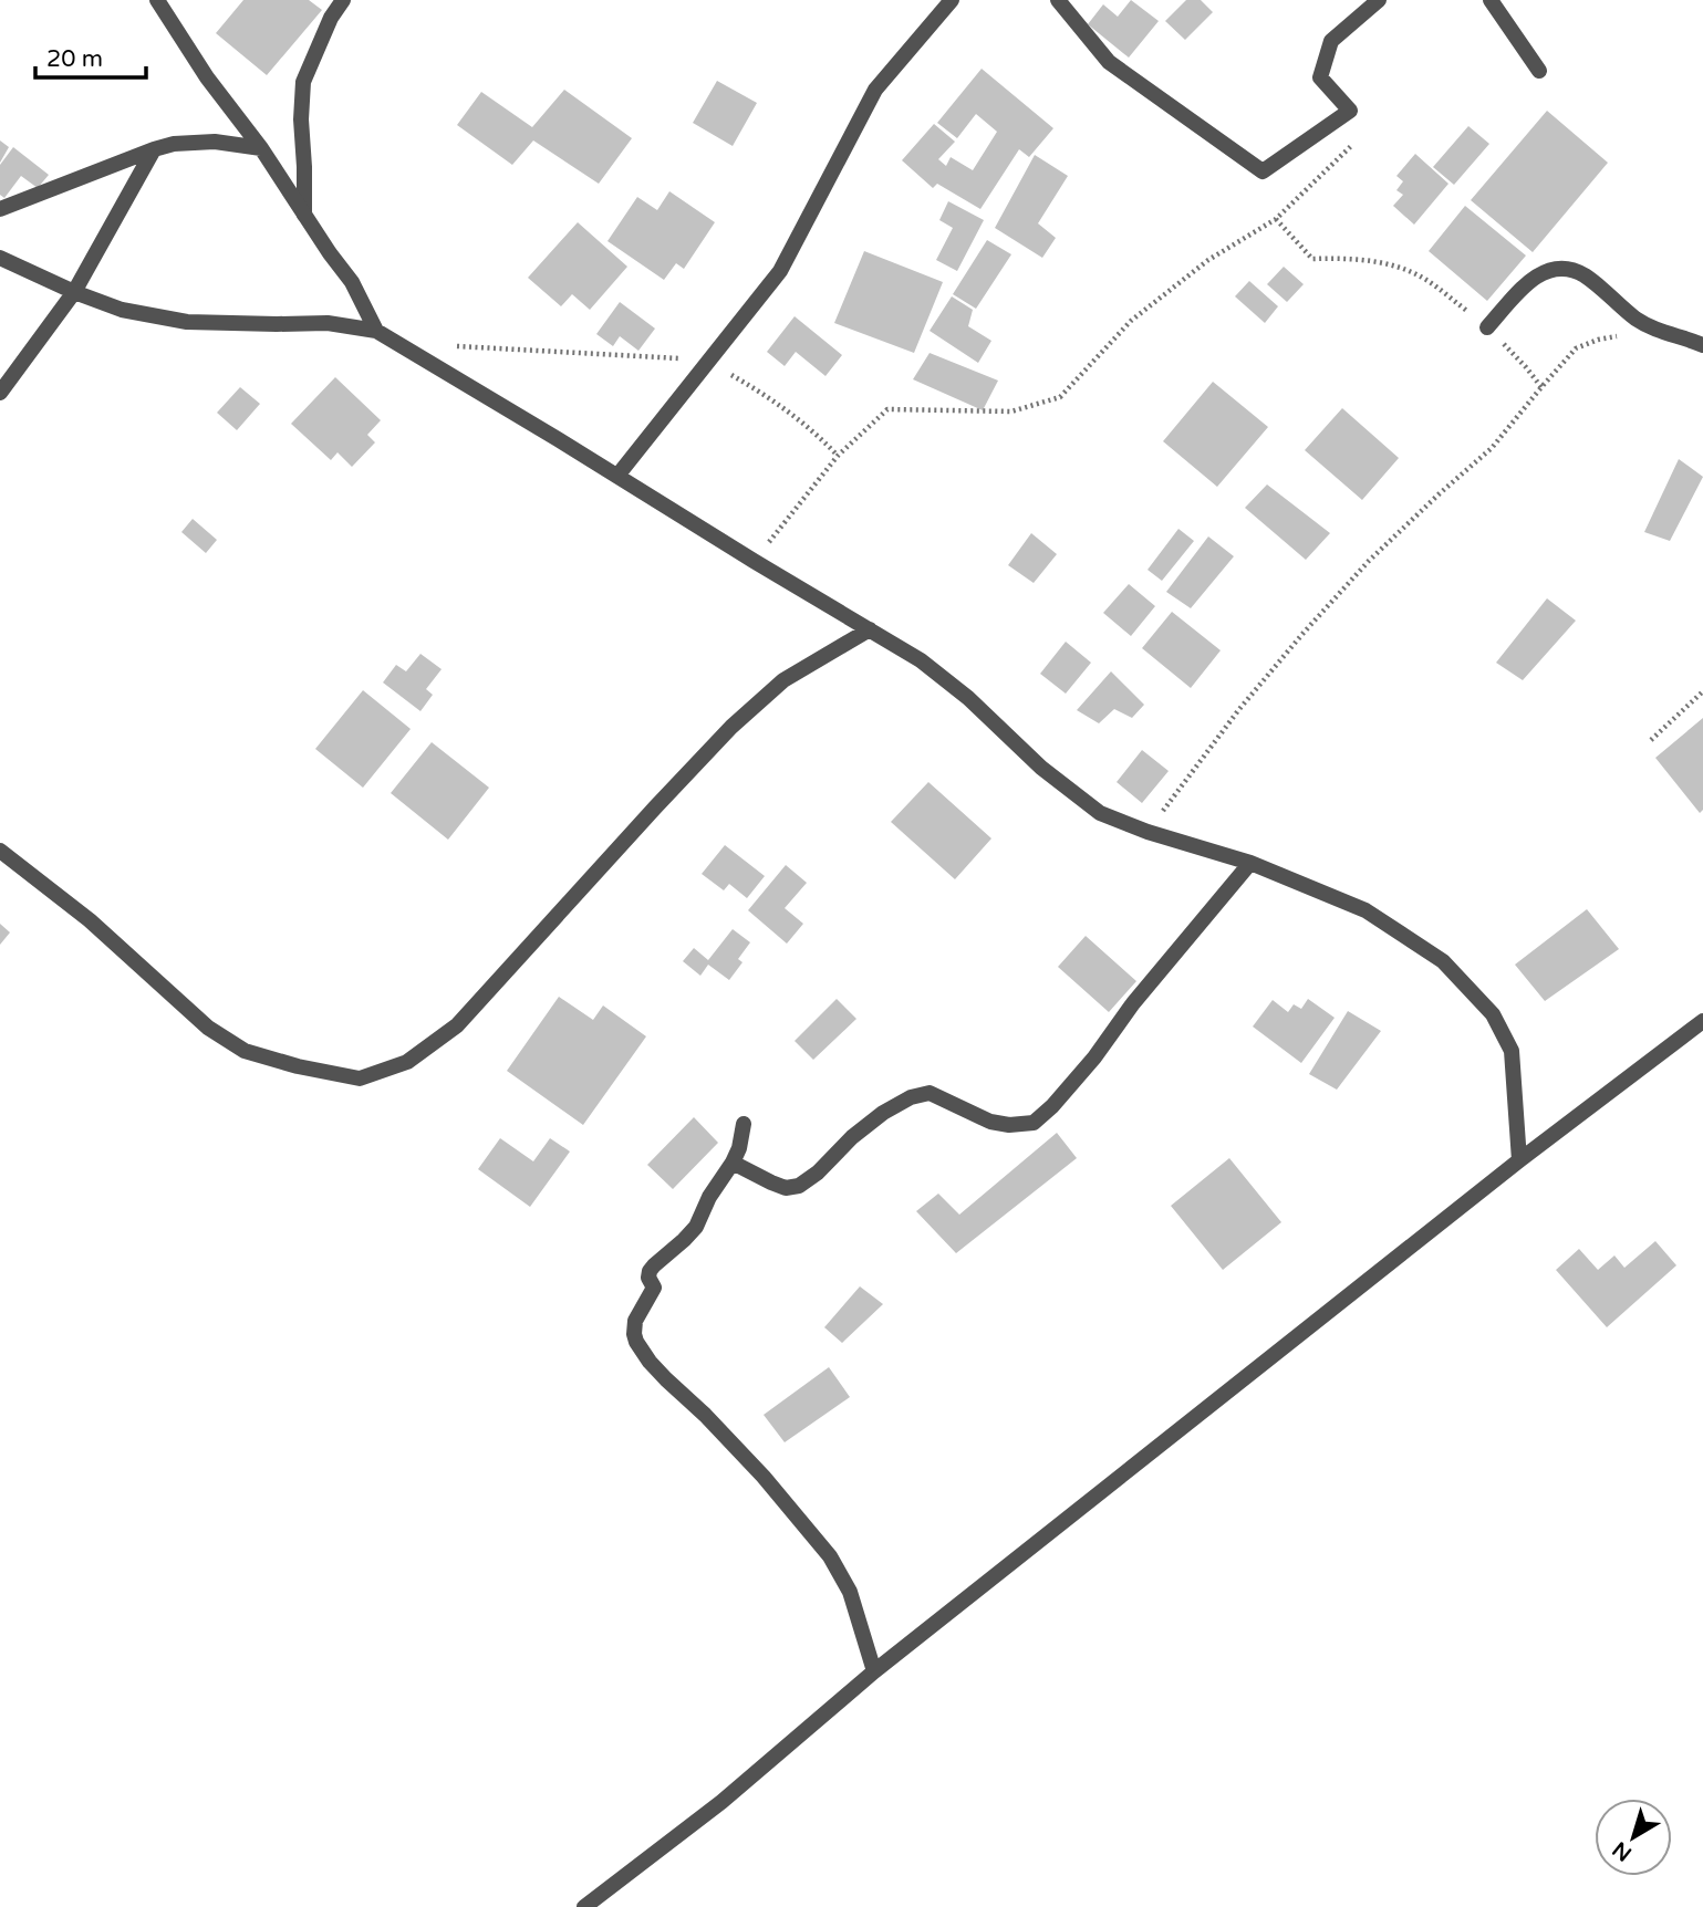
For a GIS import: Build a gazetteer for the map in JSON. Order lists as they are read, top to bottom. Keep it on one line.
{"scale_bar":"20 m","north":"bottom left"}
